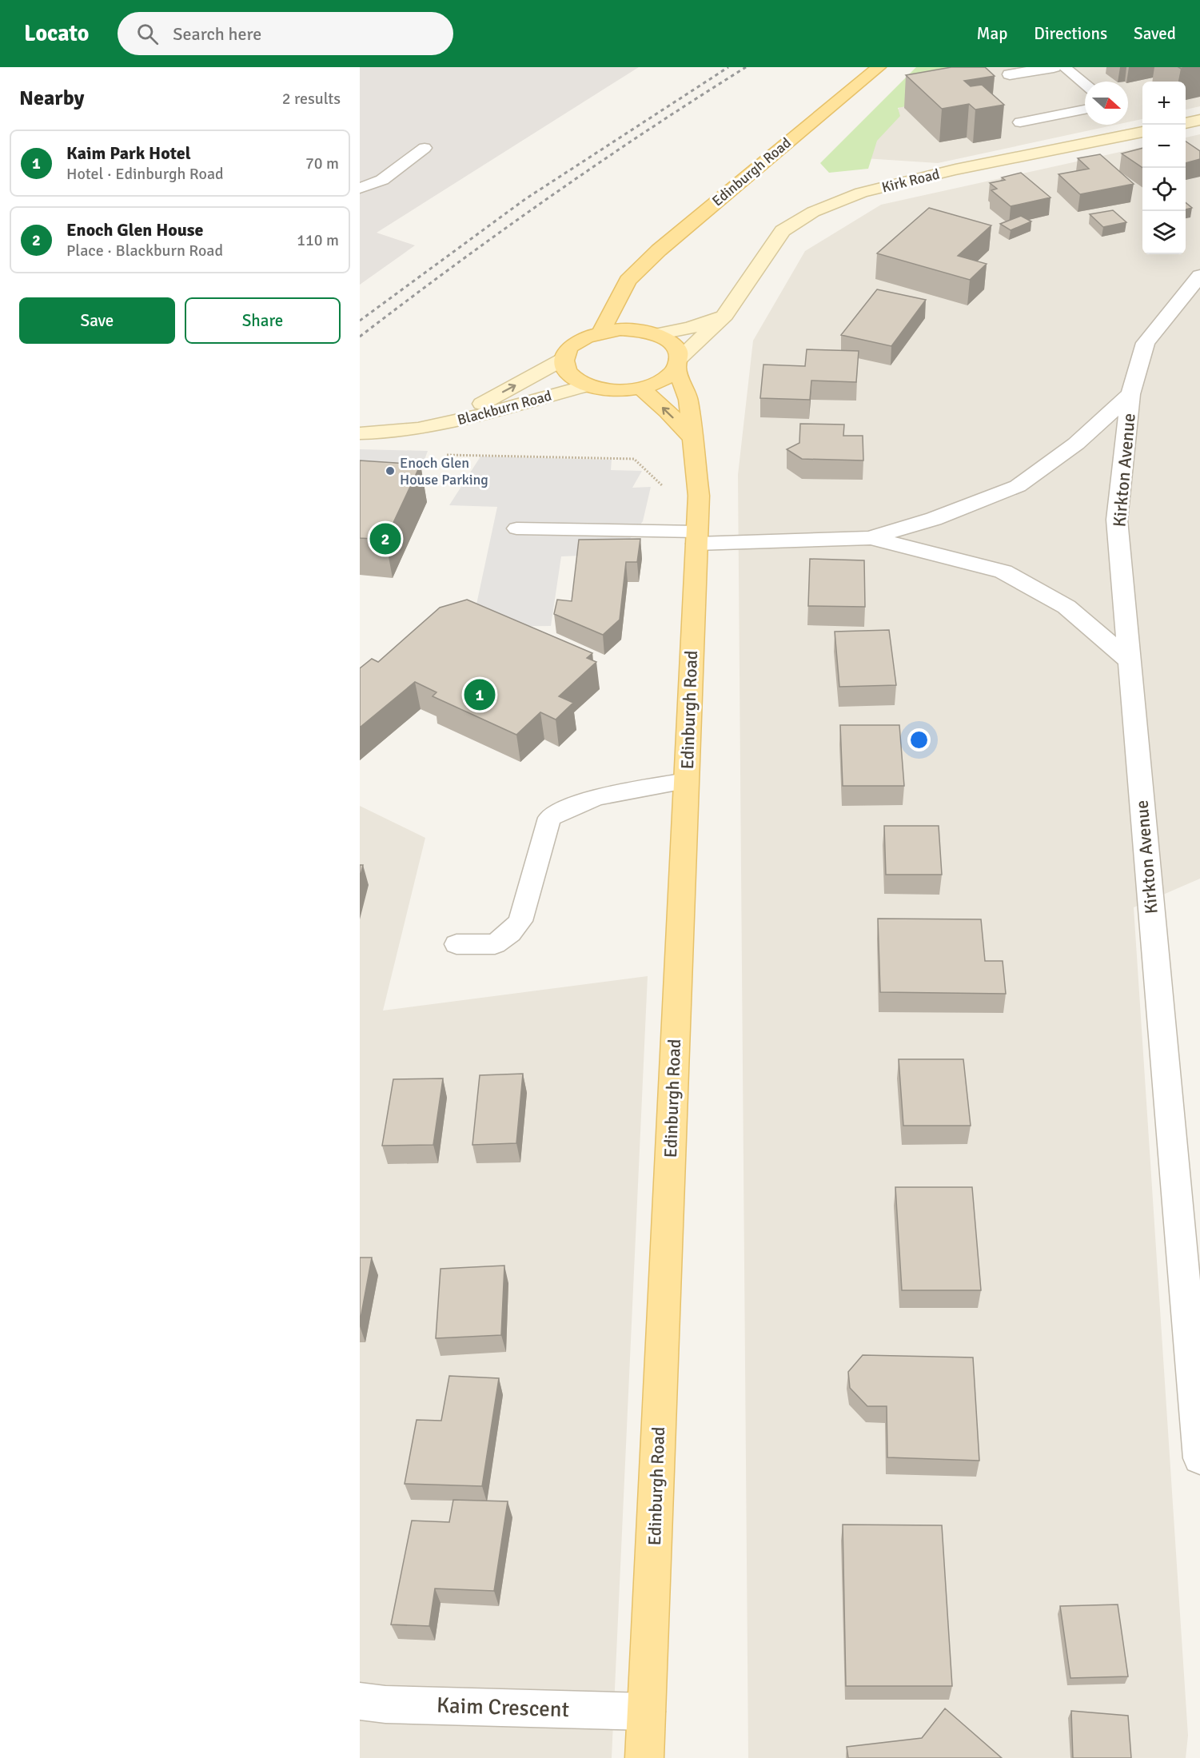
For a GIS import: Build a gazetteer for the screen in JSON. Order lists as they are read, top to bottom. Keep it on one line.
{"streets":{"main road":["Edinburgh Road","Kirk Road","Blackburn Road"],"street":["Kirkton Avenue","Kaim Crescent"]},"crossings":[["Edinburgh Road","Kirk Road"],["Edinburgh Road","Kaim Crescent"]],"places":["Enoch Glen House Parking"],"north":"right","page":{"header":"Locato","search":"Search here","nav":["Map","Directions","Saved"],"heading":["Nearby","2 results"],"map_buttons":["+","−"],"list":[{"mark":"1","name":"Kaim Park Hotel","note":"Hotel · Edinburgh Road","value":"70 m"},{"mark":"2","name":"Enoch Glen House","note":"Place · Blackburn Road","value":"110 m"}],"buttons":["Save","Share"],"pins":["2","1"]}}
